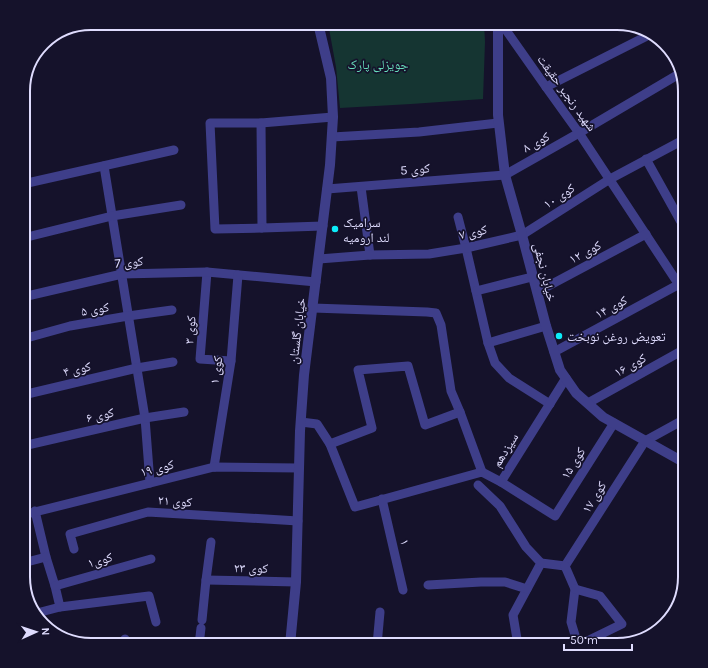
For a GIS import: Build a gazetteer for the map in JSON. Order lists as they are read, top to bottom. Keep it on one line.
{"streets":{"street":["شهید رنجبر حقیقت","کوی ۸","کوی 5","کوی ۱۰","کوی ۷","کوی ۱۲","کوی 7","خیابان نجفی","کوی ۱۴","کوی ۵","کوی ۳","خیابان گلستان","کوی ۱۶","کوی ۴","کوی ۱","کوی ۶","سیزدهم","کوی ۱۵","کوی ۱۹","کوی ۱۷","کوی ۲۱","۱","کوی۱","کوی ۲۳"]},"crossings":[["شهید رنجبر حقیقت","کوی ۸"],["شهید رنجبر حقیقت","کوی ۱۰"],["شهید رنجبر حقیقت","کوی ۱۲"],["کوی ۸","کوی 5"],["کوی ۸","خیابان نجفی"],["کوی 5","خیابان نجفی"],["کوی 5","خیابان گلستان"],["کوی ۱۰","کوی ۷"],["کوی ۱۰","خیابان نجفی"],["کوی ۷","خیابان نجفی"],["کوی ۷","خیابان گلستان"],["کوی ۱۲","خیابان نجفی"],["کوی 7","کوی ۳"],["کوی 7","کوی ۱"],["خیابان نجفی","کوی ۱۴"],["خیابان نجفی","کوی ۱۶"],["خیابان نجفی","سیزدهم"],["خیابان نجفی","کوی ۱۵"],["خیابان نجفی","کوی ۱۷"],["کوی ۳","کوی ۱"],["خیابان گلستان","کوی ۱۹"],["خیابان گلستان","کوی ۲۱"],["خیابان گلستان","کوی ۲۳"],["کوی ۱","کوی ۱۹"],["سیزدهم","کوی ۱۵"]],"parks":["جویزلی پارک"],"places":["سرامیک لند ارومیه","تعویض روغن نوبخت"],"scale_bar":"50 m","north":"right"}
